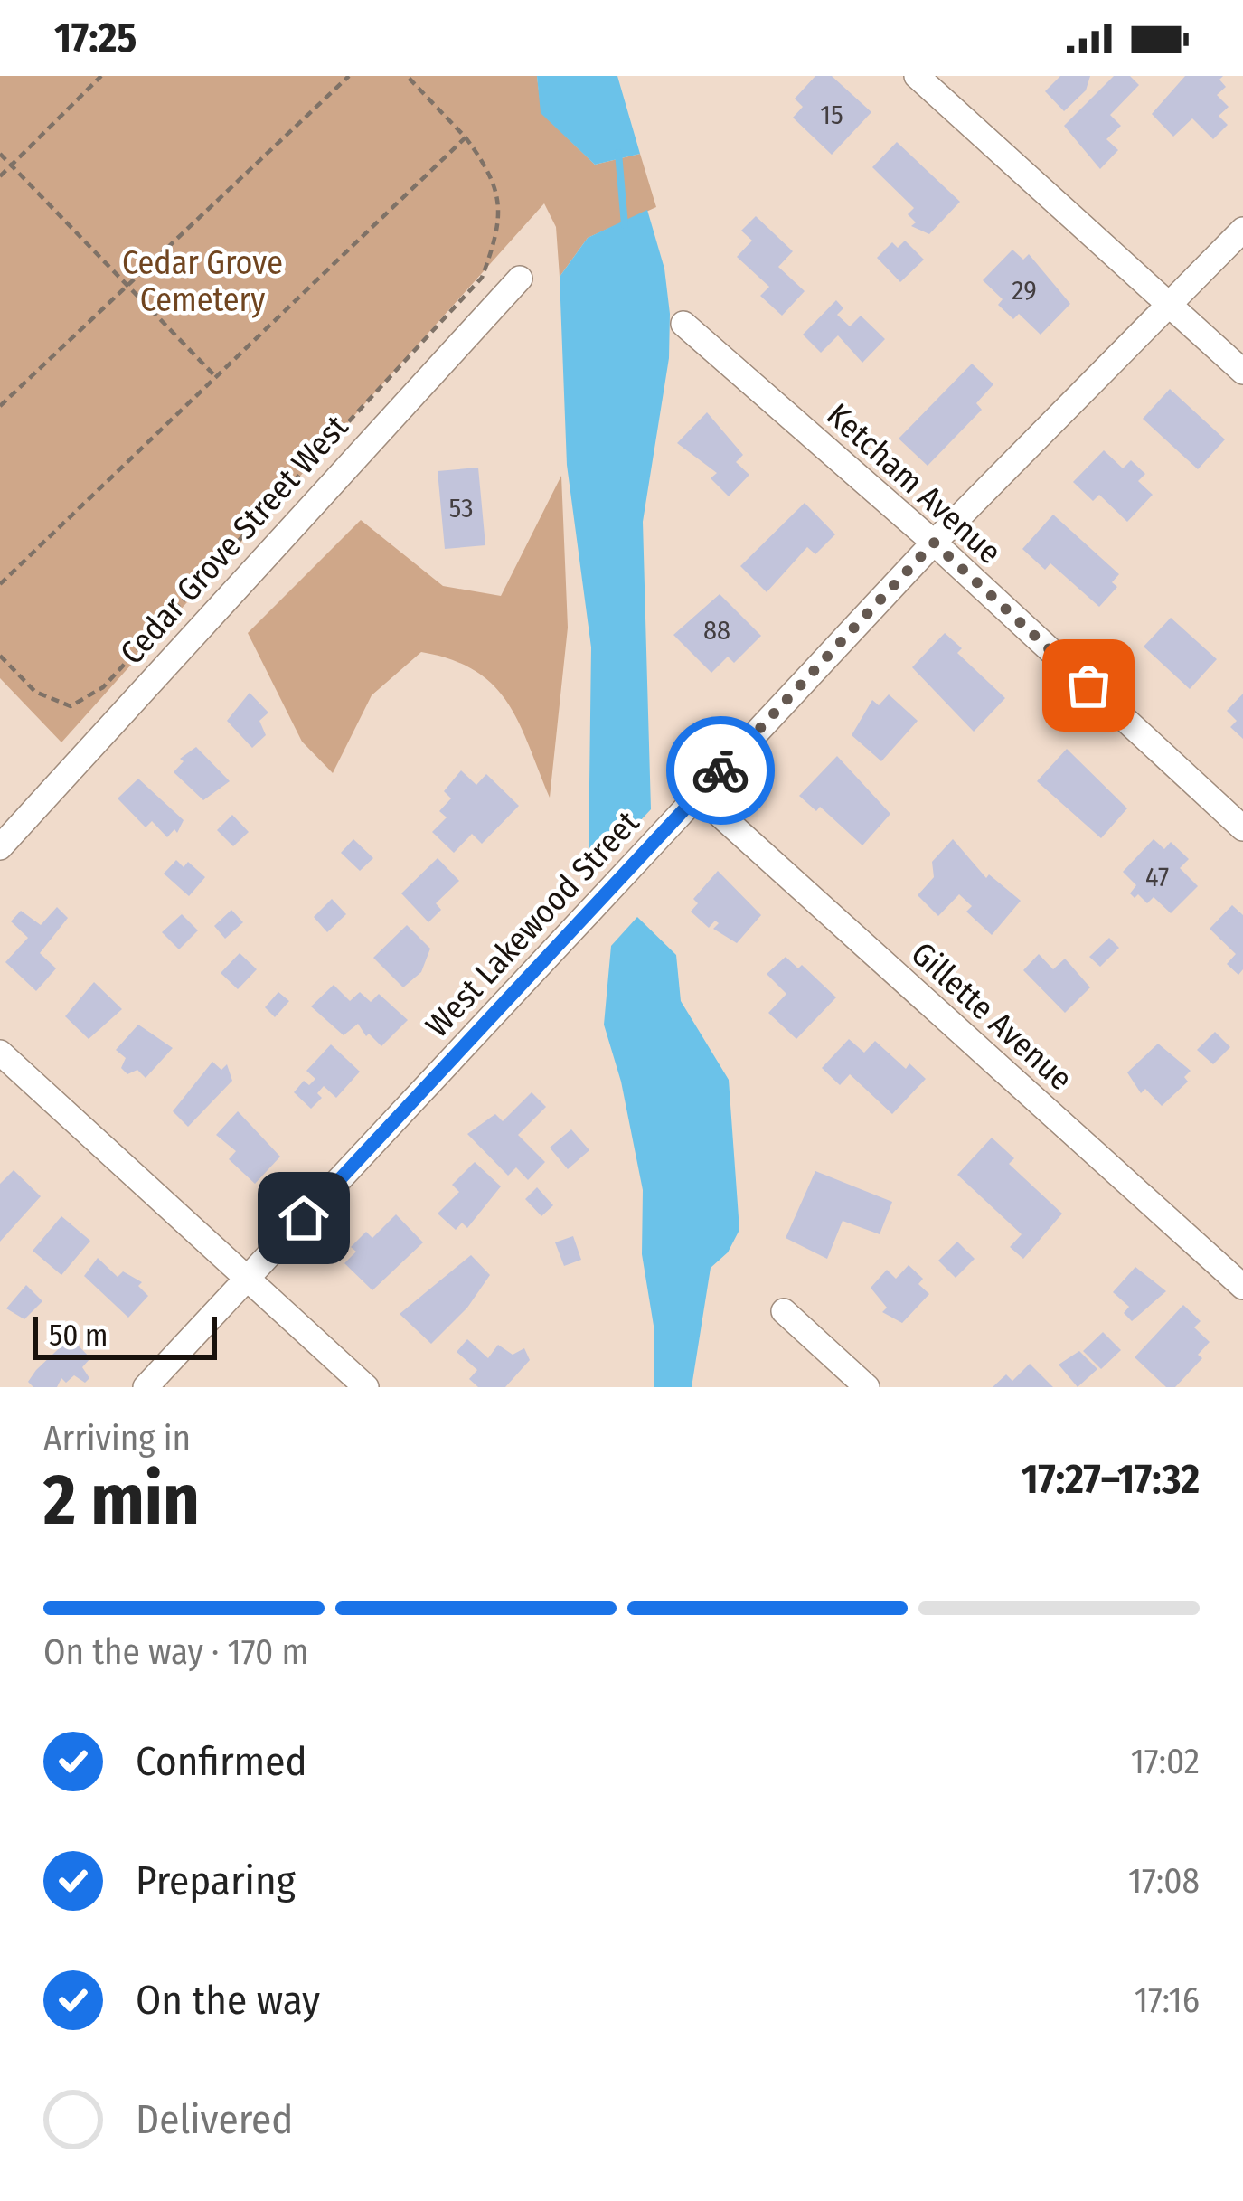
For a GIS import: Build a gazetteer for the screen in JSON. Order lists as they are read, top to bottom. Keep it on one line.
{"streets":{"street":["Ketcham Avenue","Cedar Grove Street West","West Lakewood Street","Gillette Avenue"]},"crossings":[["Ketcham Avenue","West Lakewood Street"],["West Lakewood Street","Gillette Avenue"]],"parks":["Cedar Grove Cemetery"],"house_numbers":["15","29","53","88","47"],"scale_bar":"50 m","page":{"status":"17:25","scale":"50 m","heading":["2 min","Arriving in","17:27–17:32"],"bar":"On the way · 170 m","list":[["Confirmed","17:02"],["Preparing","17:08"],["On the way","17:16"],"Delivered"]}}
